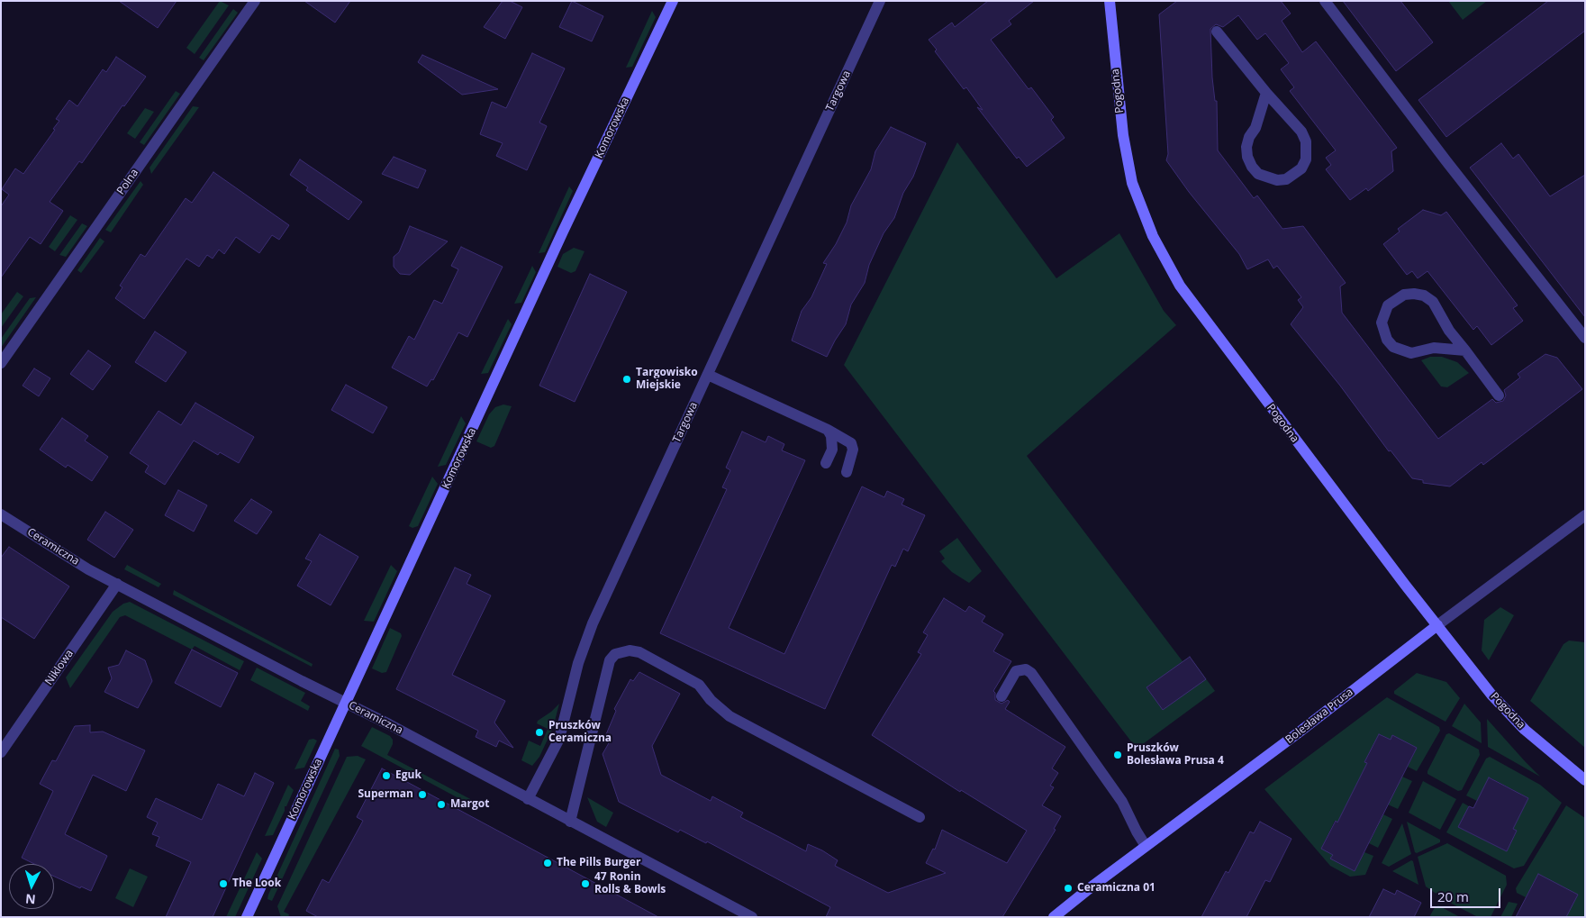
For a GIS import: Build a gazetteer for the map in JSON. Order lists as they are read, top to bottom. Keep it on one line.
{"streets":{"street":["Targowa","Pogodna","Komorowska","Polna","Ceramiczna","Niklowa","Bolesława Prusa"]},"crossings":[["Targowa","Ceramiczna"],["Pogodna","Bolesława Prusa"],["Komorowska","Ceramiczna"],["Ceramiczna","Niklowa"]],"places":["Targowisko Miejskie","Pruszków Ceramiczna","Pruszków Bolesława Prusa 4","Eguk","Superman","Margot","The Pills Burger","The Look","47 Ronin Rolls & Bowls","Ceramiczna 01"],"scale_bar":"20 m","north":"bottom"}
